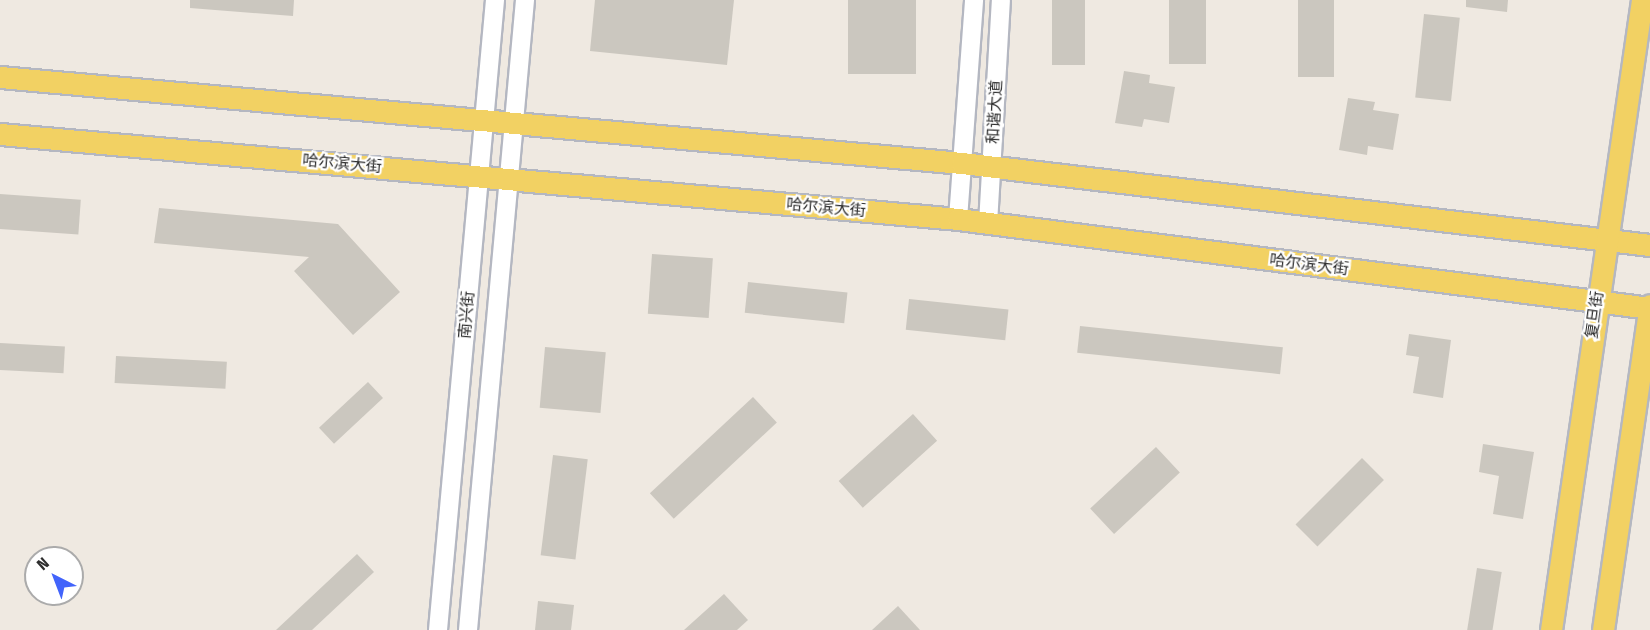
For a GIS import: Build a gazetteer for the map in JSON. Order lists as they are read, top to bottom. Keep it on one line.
{"streets":{"main road":["哈尔滨大街","复旦街"],"street":["和谐大道","南兴街"]},"crossings":[["和谐大道","哈尔滨大街"],["哈尔滨大街","南兴街"],["哈尔滨大街","复旦街"]],"north":"top left"}
